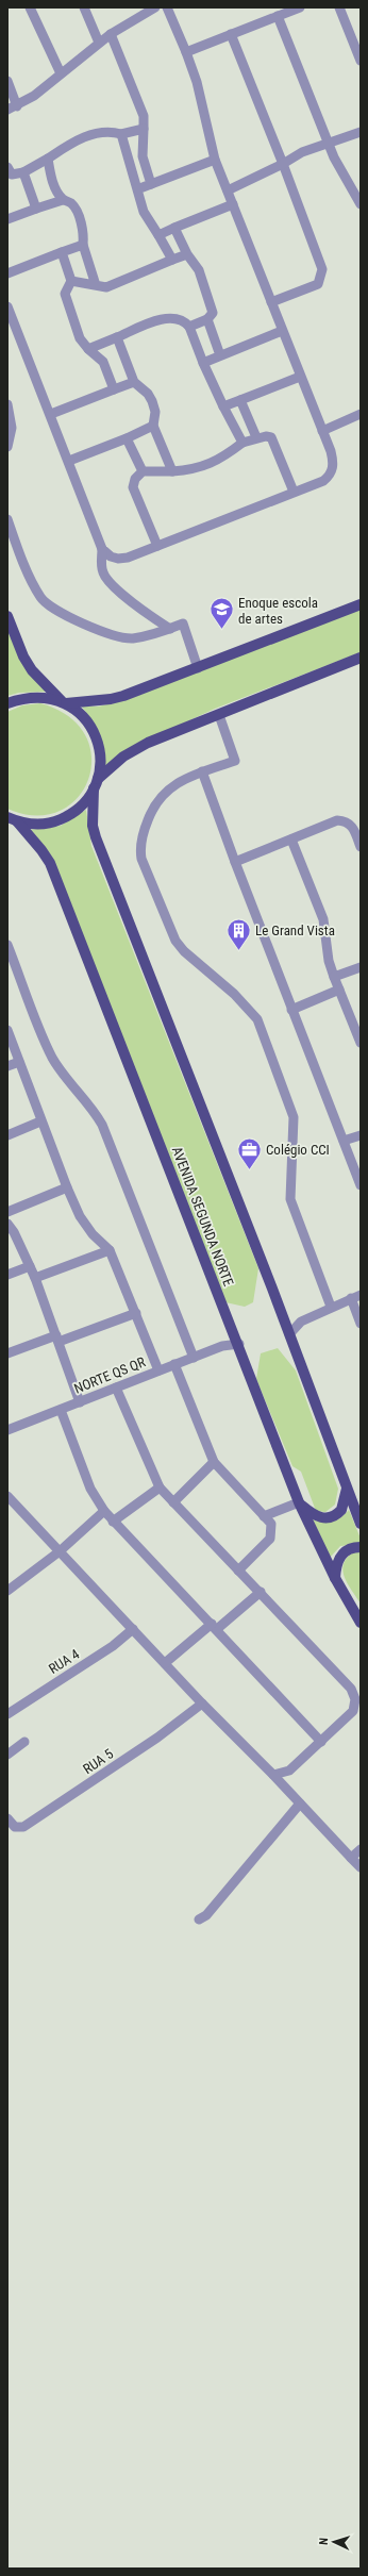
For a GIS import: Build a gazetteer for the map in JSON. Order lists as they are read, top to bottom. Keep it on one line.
{"streets":{"main road":["AVENIDA SEGUNDA NORTE"],"street":["NORTE QS QR","RUA 4","RUA 5"]},"crossings":[["AVENIDA SEGUNDA NORTE","NORTE QS QR"]],"places":{"school or university":["Enoque escola de artes"],"building":["Le Grand Vista"],"office":["Colégio CCI"]},"north":"left"}
